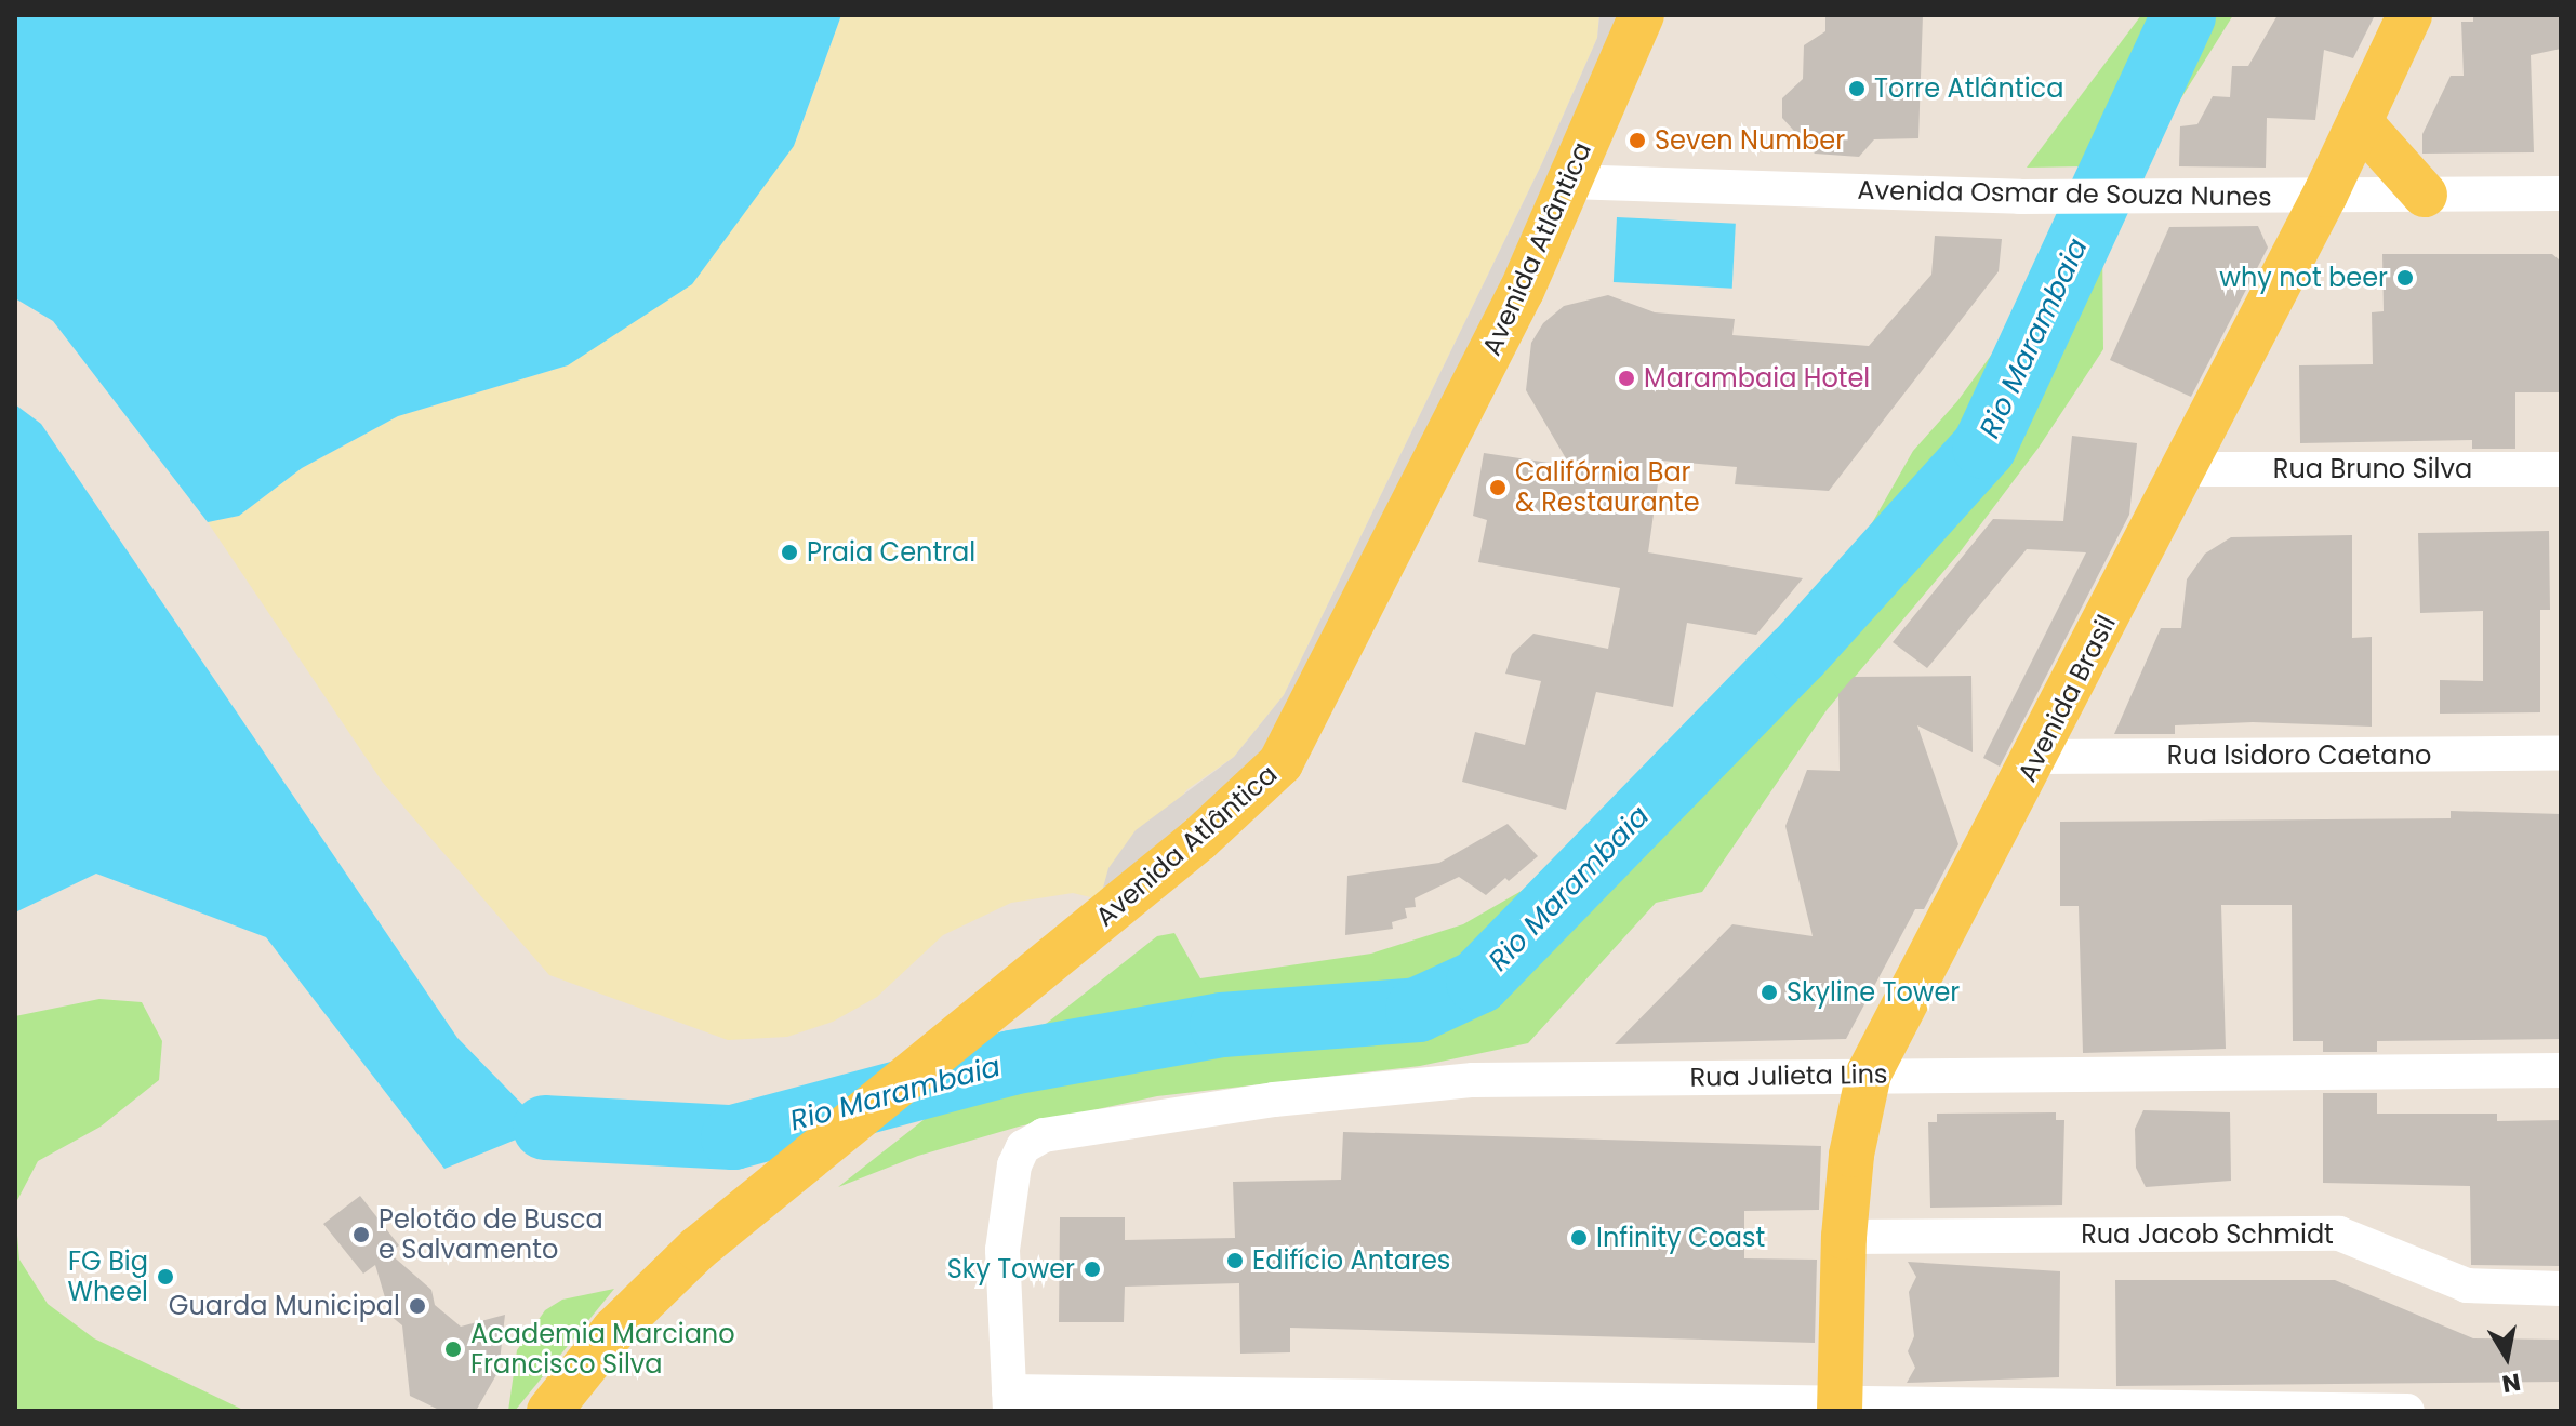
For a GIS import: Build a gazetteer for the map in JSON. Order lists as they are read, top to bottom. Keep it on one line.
{"streets":{"main road":["Avenida Atlântica","Avenida Brasil"],"street":["Avenida Osmar de Souza Nunes","Rua Bruno Silva","Rua Isidoro Caetano","Rua Julieta Lins","Rua Jacob Schmidt"]},"crossings":[["Avenida Osmar de Souza Nunes","Avenida Atlântica"],["Avenida Osmar de Souza Nunes","Avenida Brasil"],["Rua Bruno Silva","Avenida Brasil"],["Avenida Brasil","Rua Isidoro Caetano"],["Avenida Brasil","Rua Julieta Lins"],["Avenida Brasil","Rua Jacob Schmidt"]],"water":["Rio Marambaia"],"places":["Torre Atlântica","Seven Number","why not beer","Marambaia Hotel","Califórnia Bar & Restaurante","Praia Central","Skyline Tower","Pelotão de Busca e Salvamento","Infinity Coast","Edifício Antares","Sky Tower","FG Big Wheel","Guarda Municipal","Academia Marciano Francisco Silva"],"north":"bottom"}
